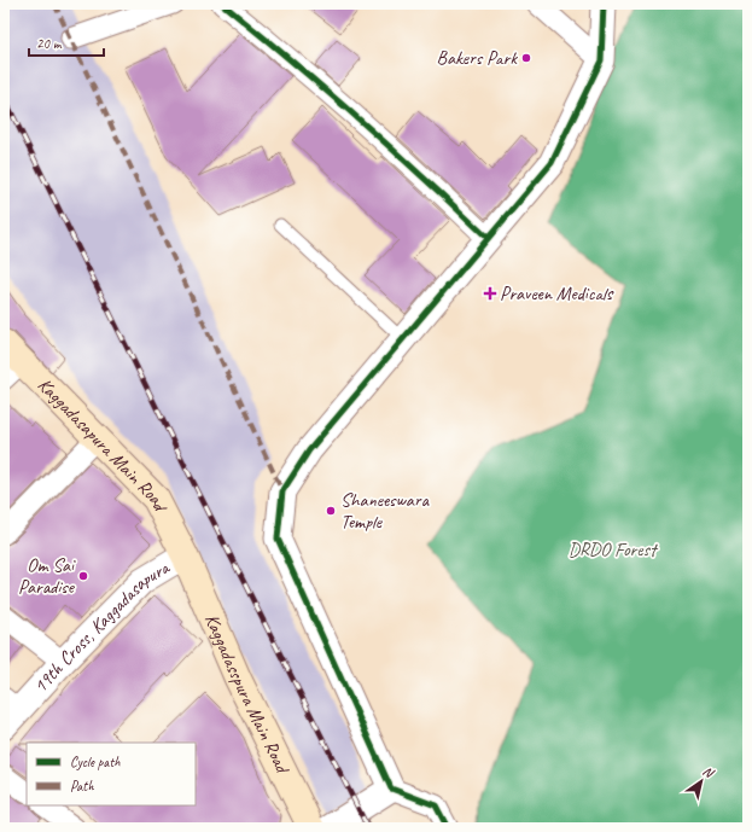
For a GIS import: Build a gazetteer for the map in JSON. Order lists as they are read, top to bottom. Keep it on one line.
{"streets":{"main road":["Kaggadasapura Main Road","Kaggadasspura Main Road"],"street":["19th Cross, Kaggadasapura"]},"crossings":[["Kaggadasapura Main Road","19th Cross, Kaggadasapura"],["Kaggadasapura Main Road","Kaggadasspura Main Road"],["19th Cross, Kaggadasapura","Kaggadasspura Main Road"]],"parks":["DRDO Forest"],"places":{"other":["Bakers Park","Shaneeswara Temple","Om Sai Paradise"],"health":["Praveen Medicals"]},"legend":["Cycle path","Path"],"scale_bar":"20 m","north":"top right"}
